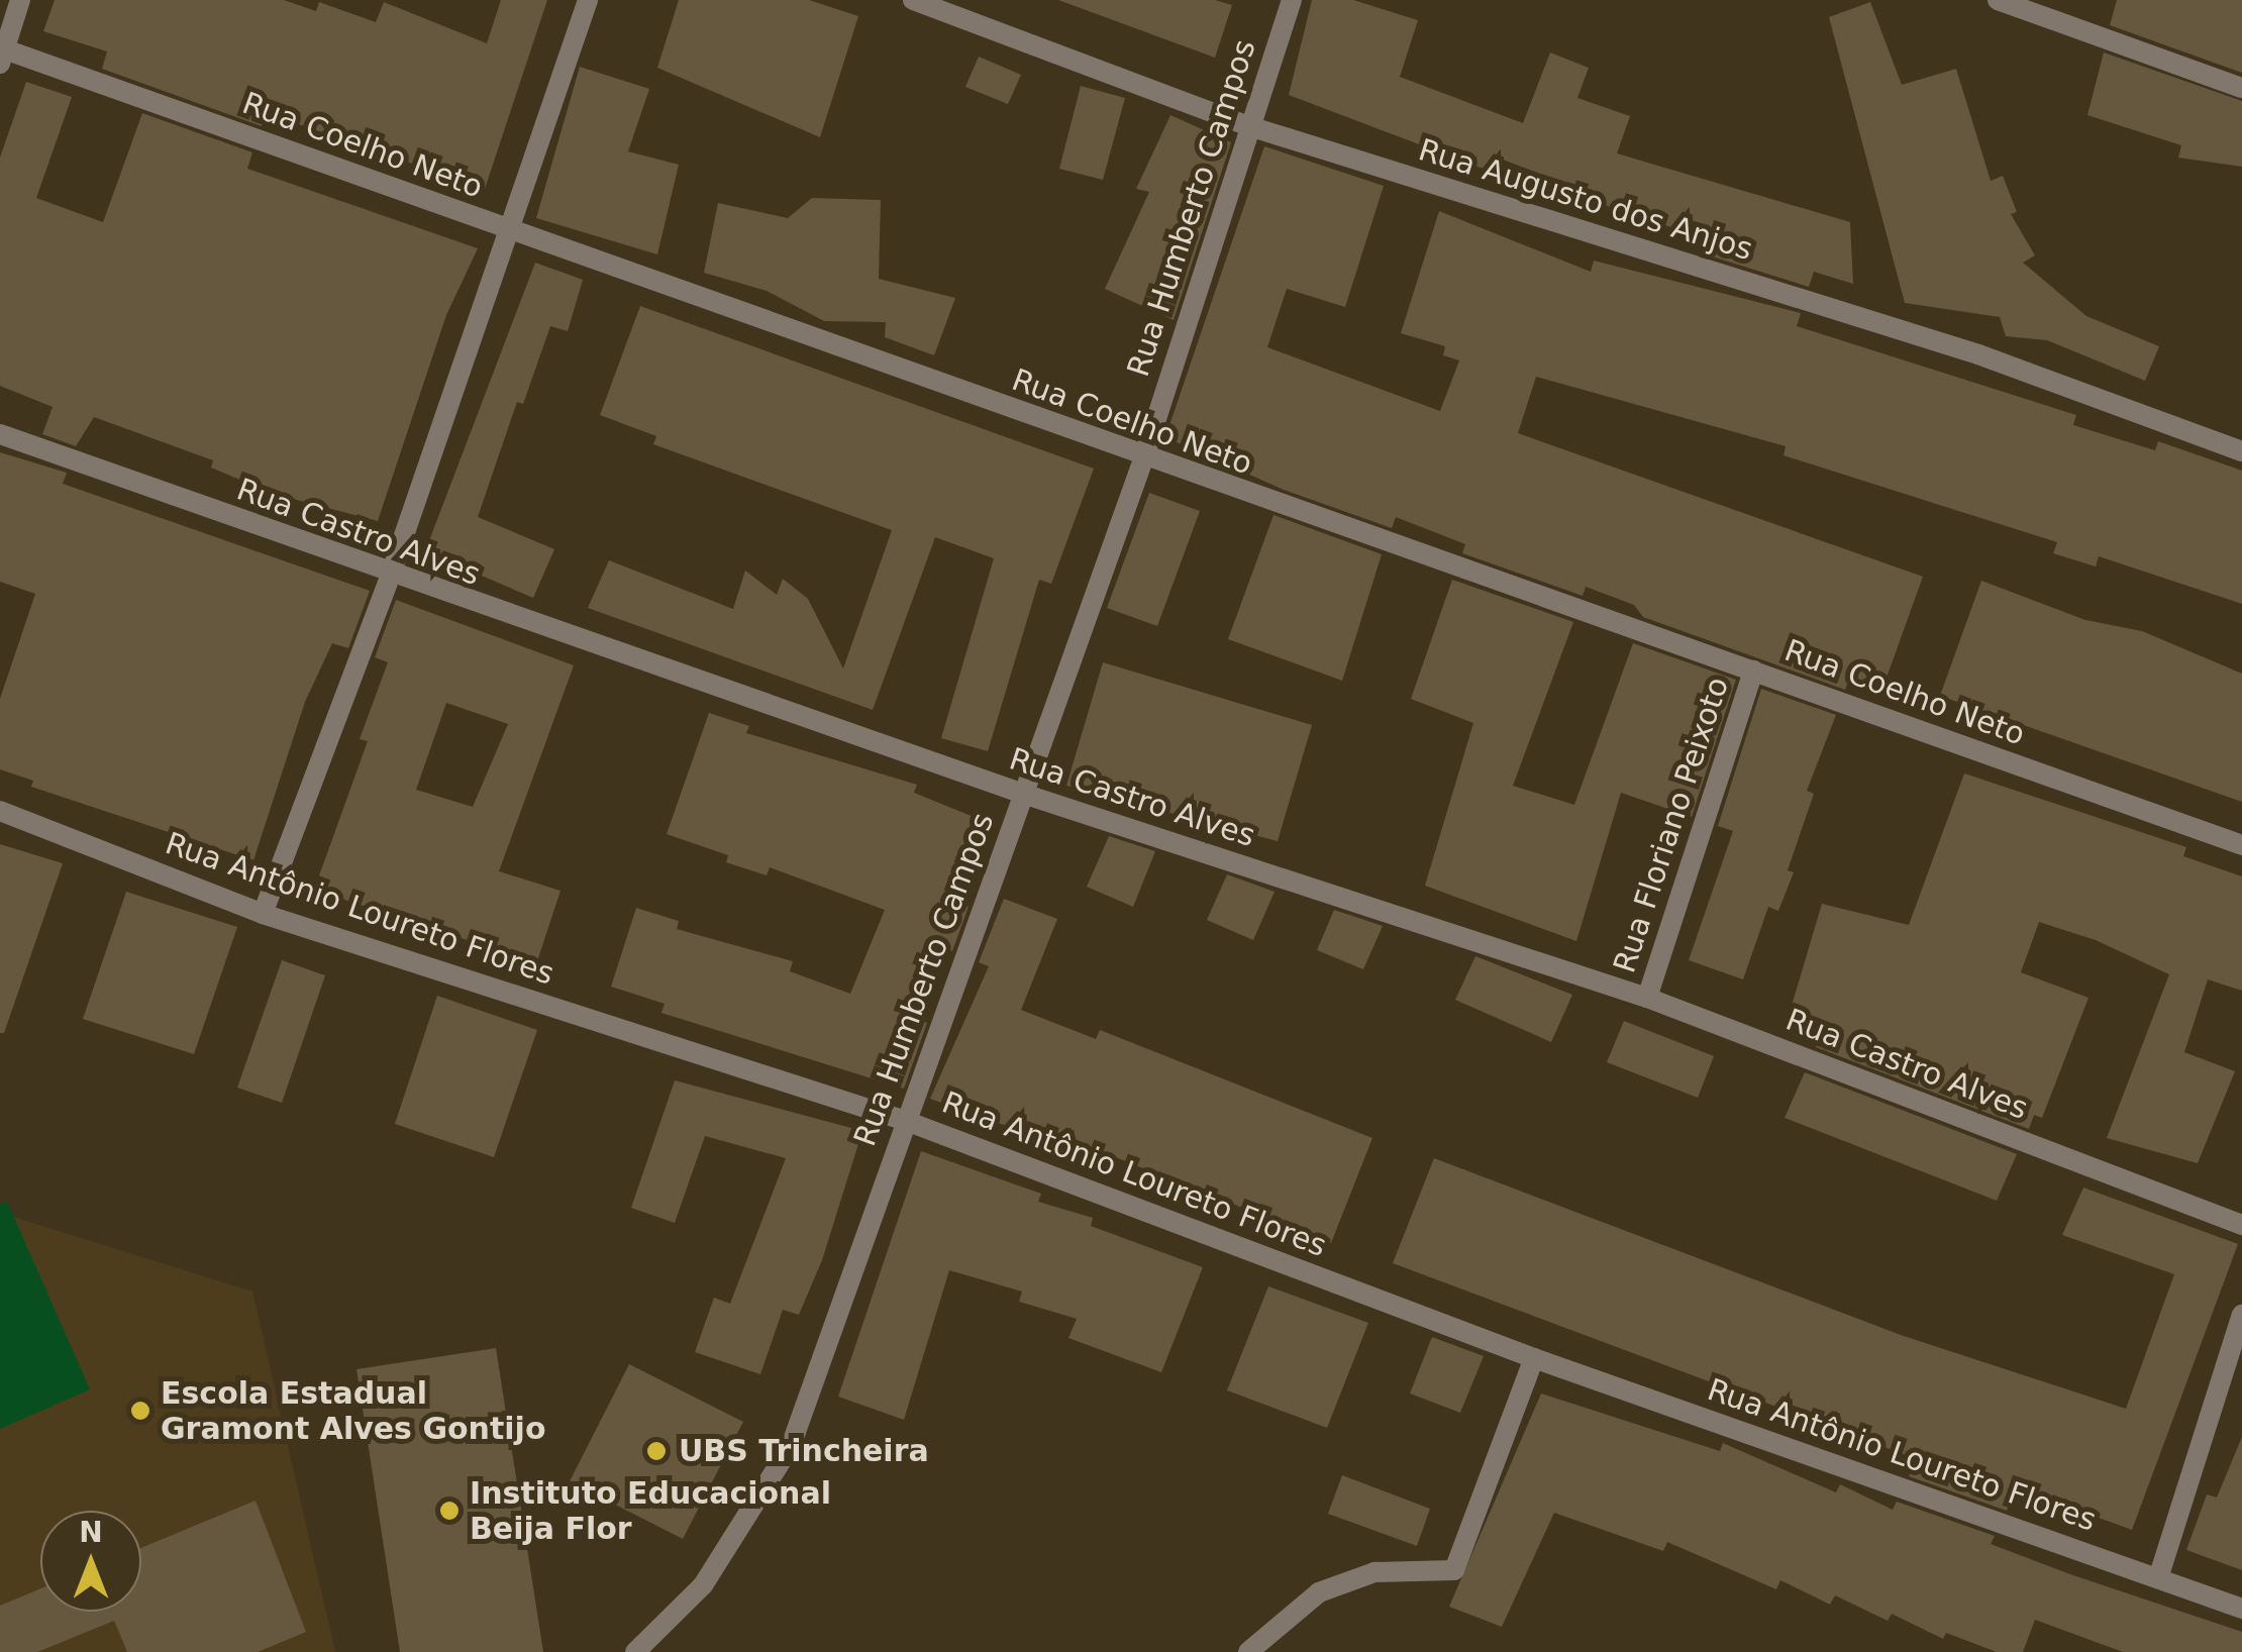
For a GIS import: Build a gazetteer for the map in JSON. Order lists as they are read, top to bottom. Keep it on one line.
{"streets":{"street":["Rua Coelho Neto","Rua Augusto dos Anjos","Rua Humberto Campos","Rua Castro Alves","Rua Floriano Peixoto","Rua Antônio Loureto Flores"]},"crossings":[["Rua Coelho Neto","Rua Humberto Campos"],["Rua Coelho Neto","Rua Floriano Peixoto"],["Rua Augusto dos Anjos","Rua Humberto Campos"],["Rua Humberto Campos","Rua Castro Alves"],["Rua Humberto Campos","Rua Antônio Loureto Flores"],["Rua Castro Alves","Rua Floriano Peixoto"]],"places":["Escola Estadual Gramont Alves Gontijo","UBS Trincheira","Instituto Educacional Beija Flor"],"north":"top"}
